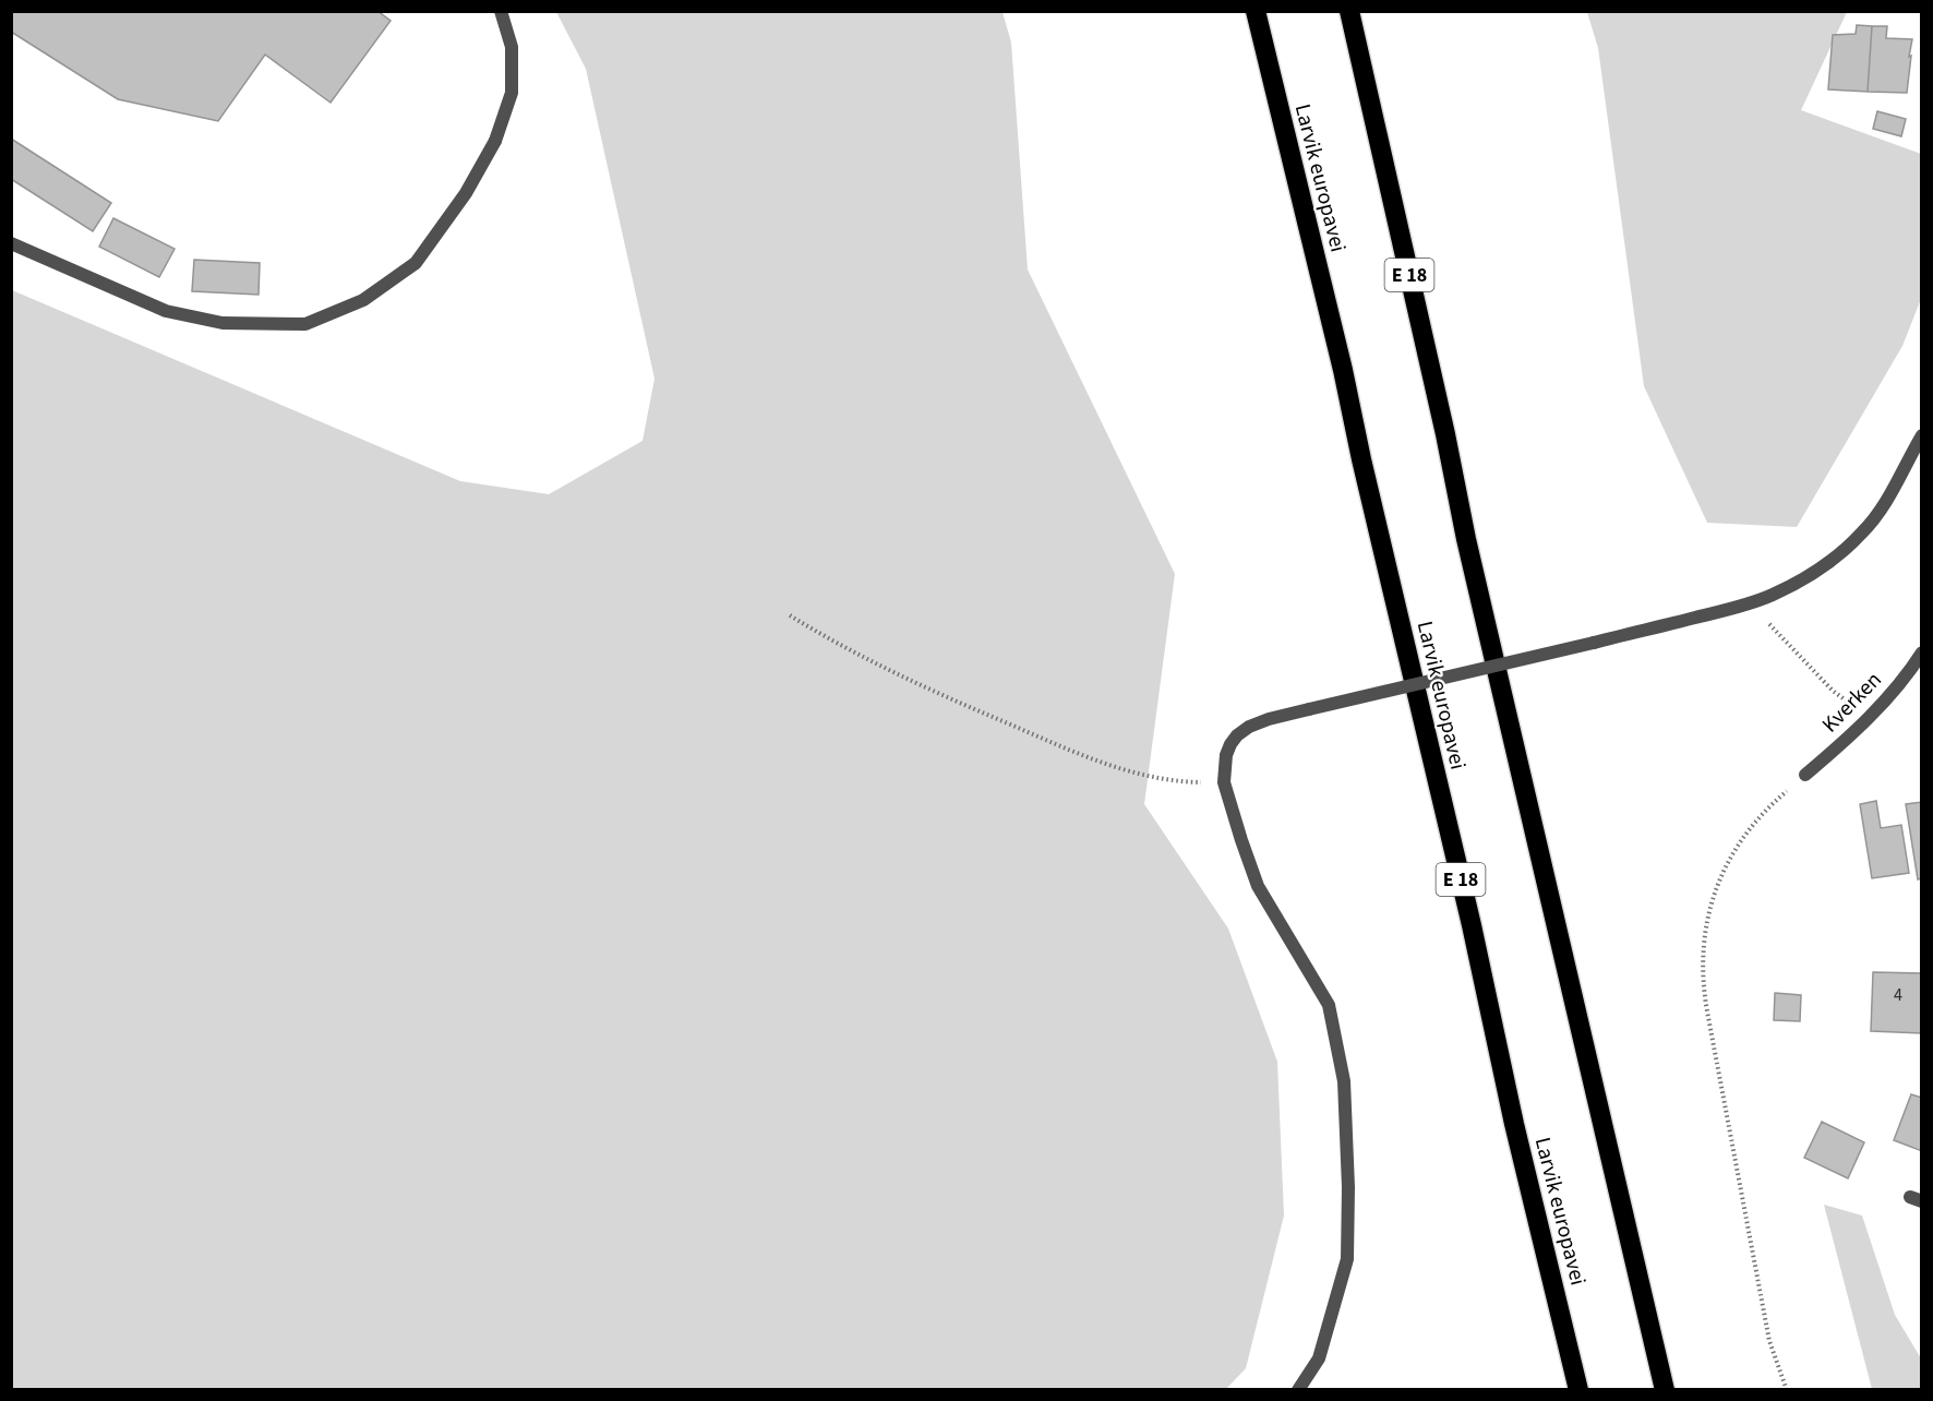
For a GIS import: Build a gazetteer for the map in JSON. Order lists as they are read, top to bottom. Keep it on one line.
{"streets":{"highway":["Larvik europavei","E 18"],"street":["Kverken"]},"house_numbers":["4"]}
